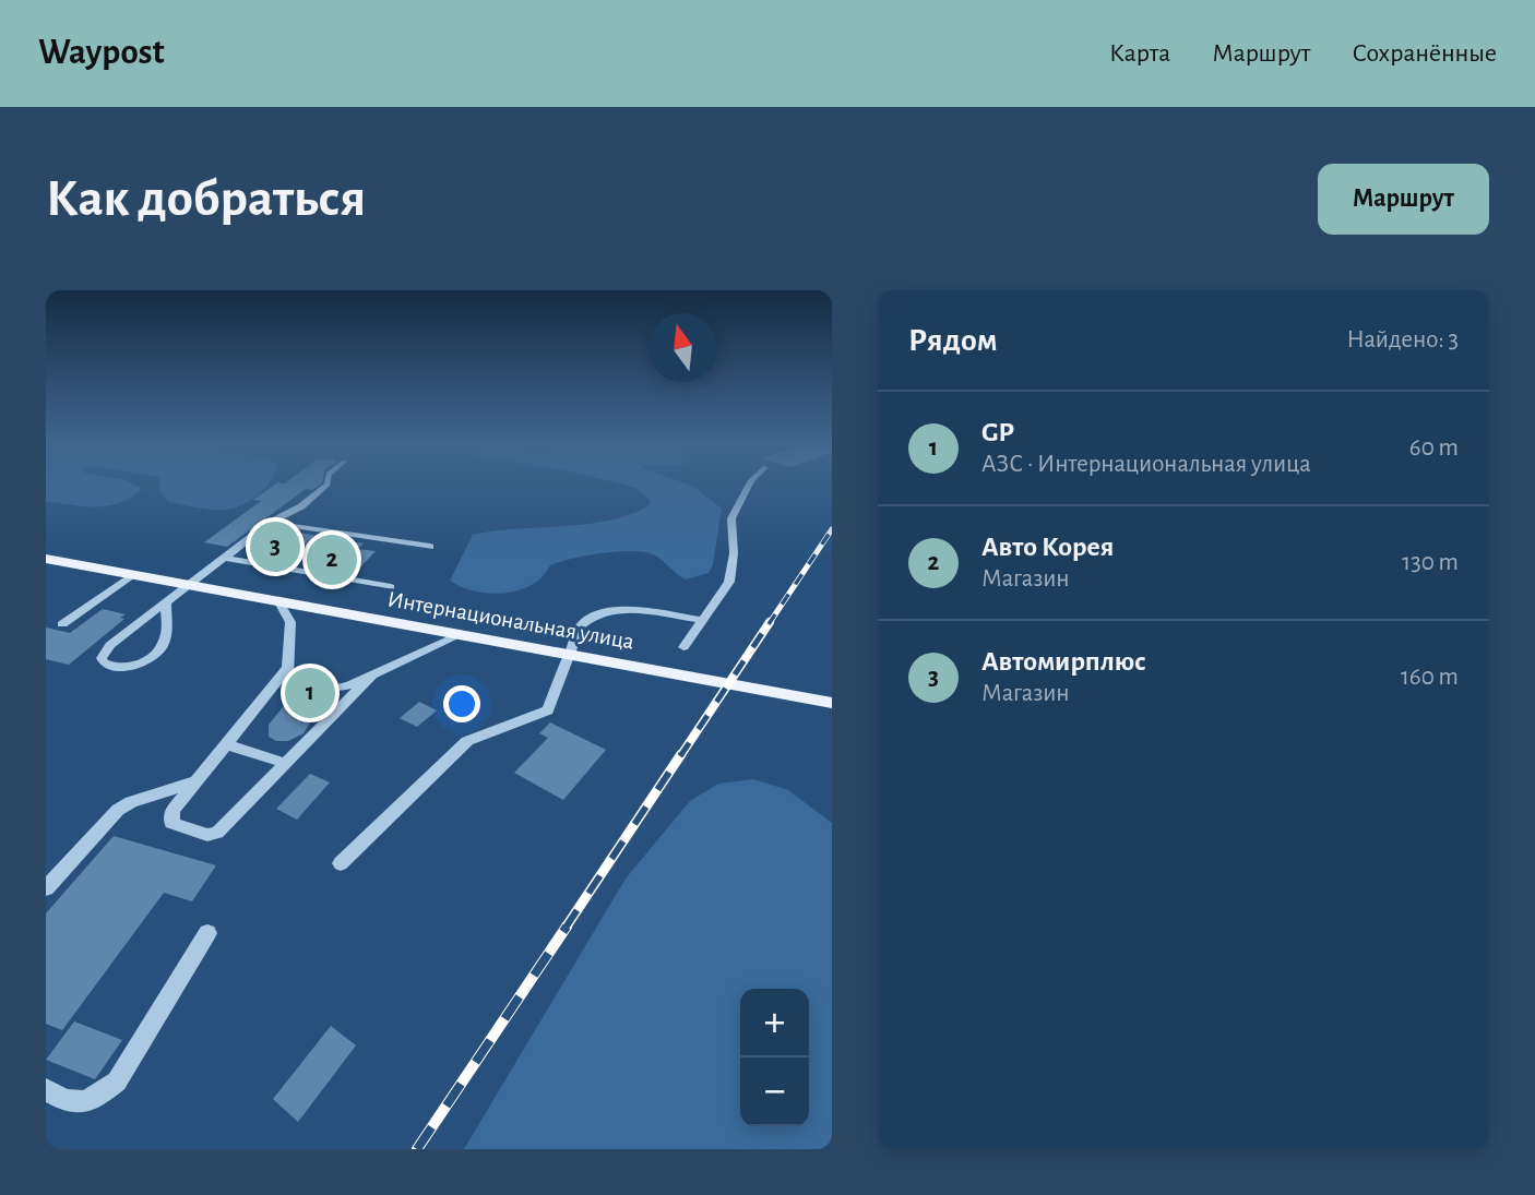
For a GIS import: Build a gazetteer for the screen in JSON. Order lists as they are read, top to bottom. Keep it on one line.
{"streets":{"main road":["Интернациональная улица"]},"north":"top","page":{"header":"Waypost","nav":["Карта","Маршрут","Сохранённые"],"buttons":"Маршрут","title":"Как добраться","heading":["Рядом","Найдено: 3"],"list":[{"mark":"1","name":"GP","note":"АЗС · Интернациональная улица","value":"60 m"},{"mark":"2","name":"Авто Корея","note":"Магазин","value":"130 m"},{"mark":"3","name":"Автомирплюс","note":"Магазин","value":"160 m"}],"pins":["3","2","1"],"map_buttons":["+","−"]}}
